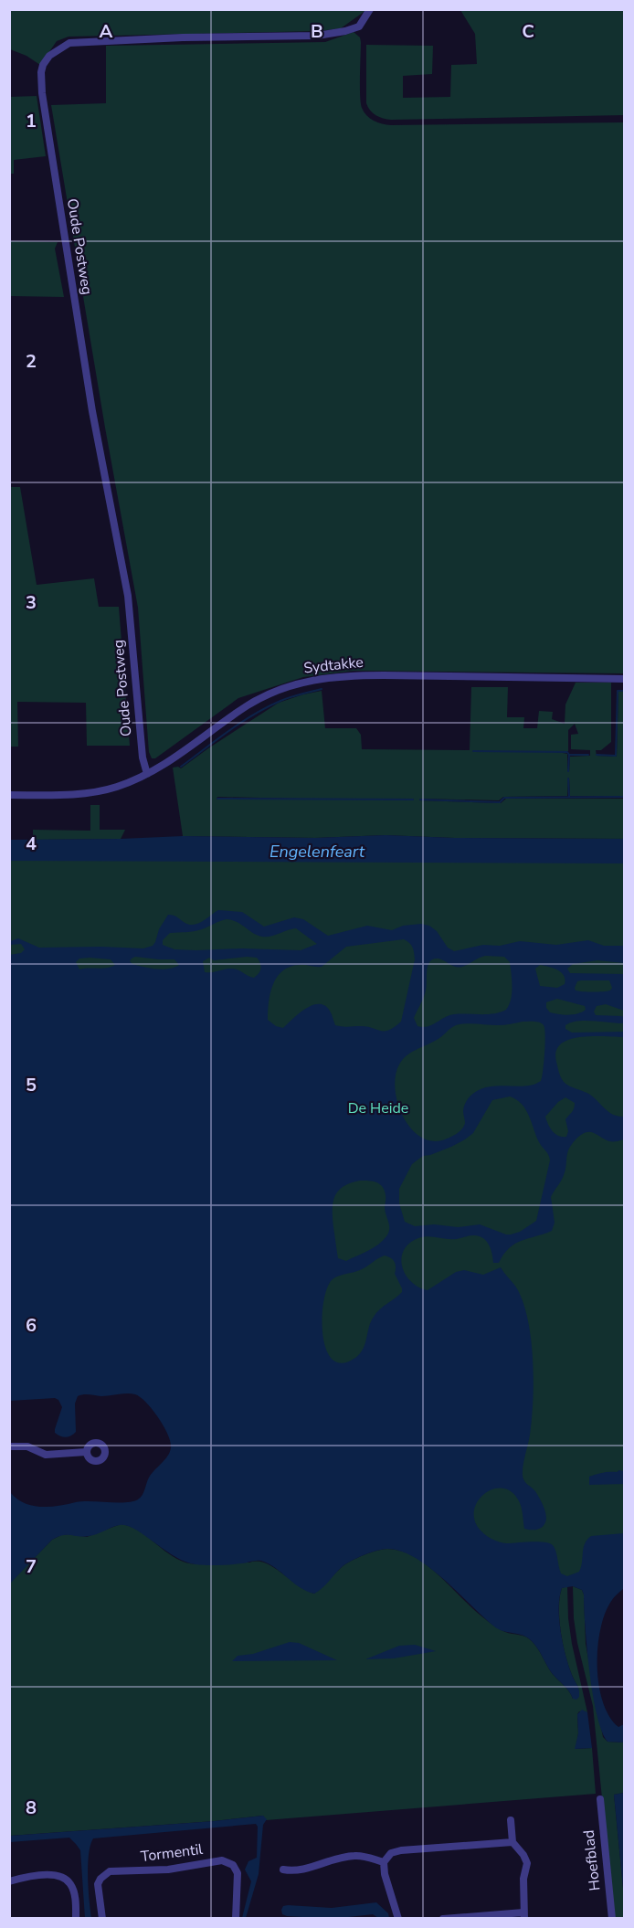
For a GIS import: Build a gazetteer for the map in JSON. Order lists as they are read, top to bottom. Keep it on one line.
{"streets":{"street":["Oude Postweg","Sydtakke","Tormentil","Hoefblad"]},"crossings":[["Oude Postweg","Sydtakke"]],"water":["Engelenfeart"],"parks":["De Heide"],"grid":{"columns":["A","B","C"],"rows":["1","2","3","4","5","6","7","8"]}}
